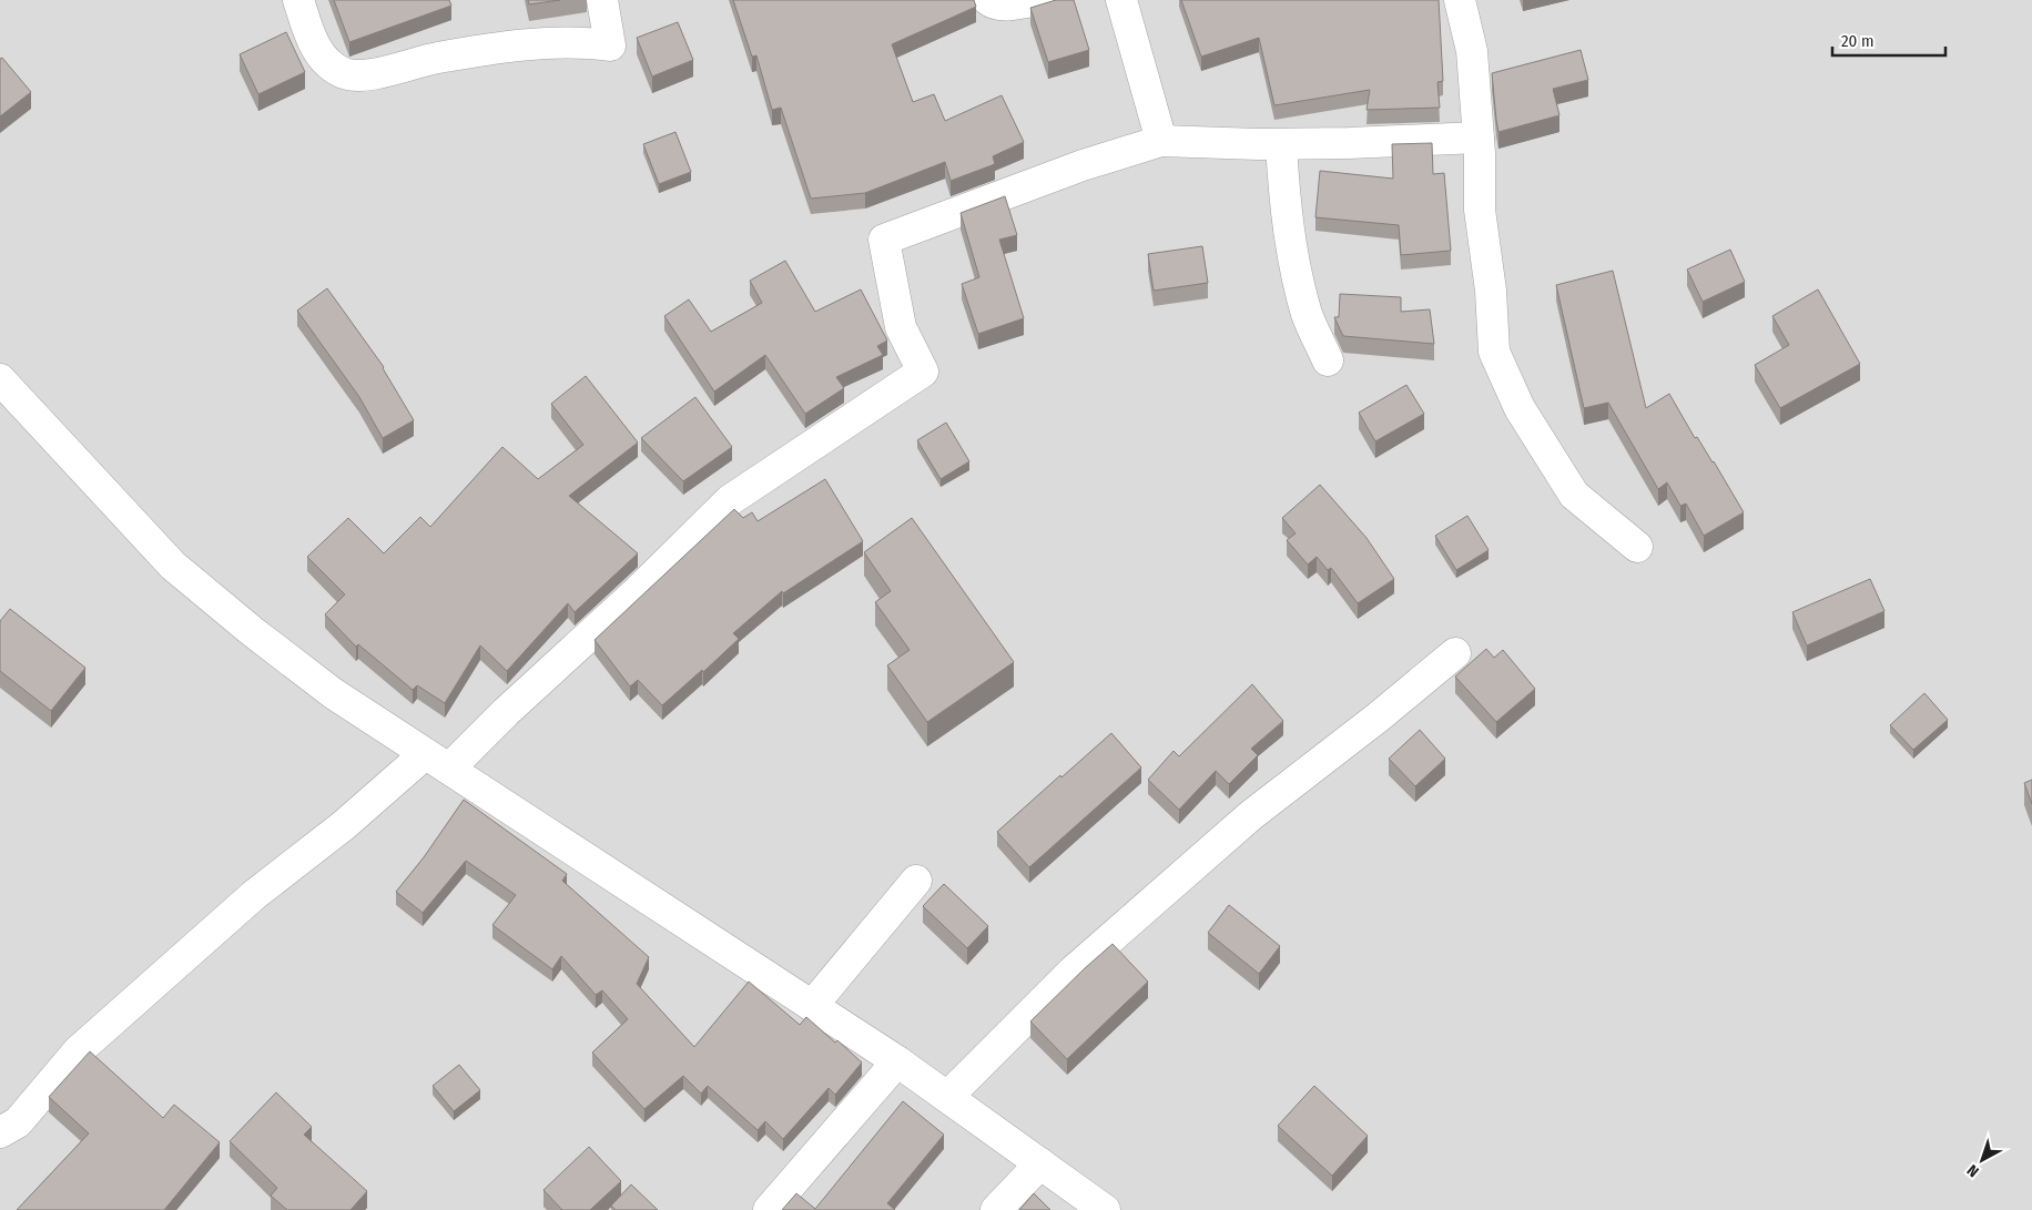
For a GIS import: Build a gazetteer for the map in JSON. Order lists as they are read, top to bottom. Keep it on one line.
{"scale_bar":"20 m","north":"bottom left"}
